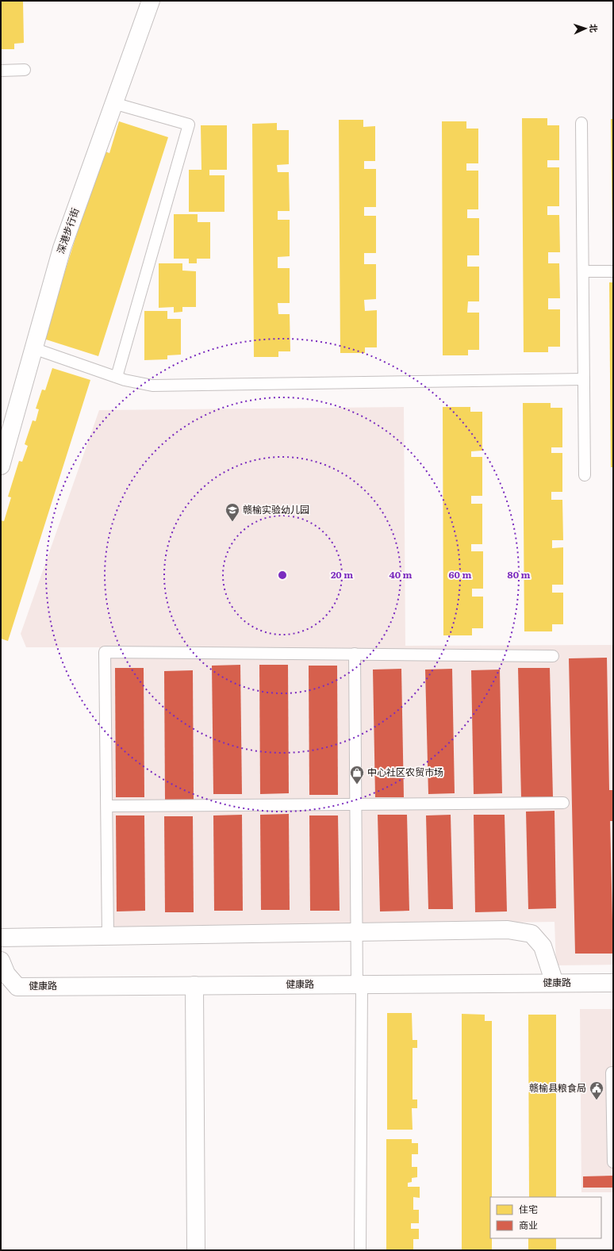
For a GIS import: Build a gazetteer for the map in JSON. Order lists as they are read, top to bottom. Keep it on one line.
{"streets":{"street":["深港步行街","健康路"]},"places":{"school or university":["赣榆实验幼儿园"],"shop":["中心社区农贸市场"],"public building":["赣榆县粮食局"]},"legend":["住宅","商业"],"north":"right","rings":["20 m","40 m","60 m","80 m"]}
